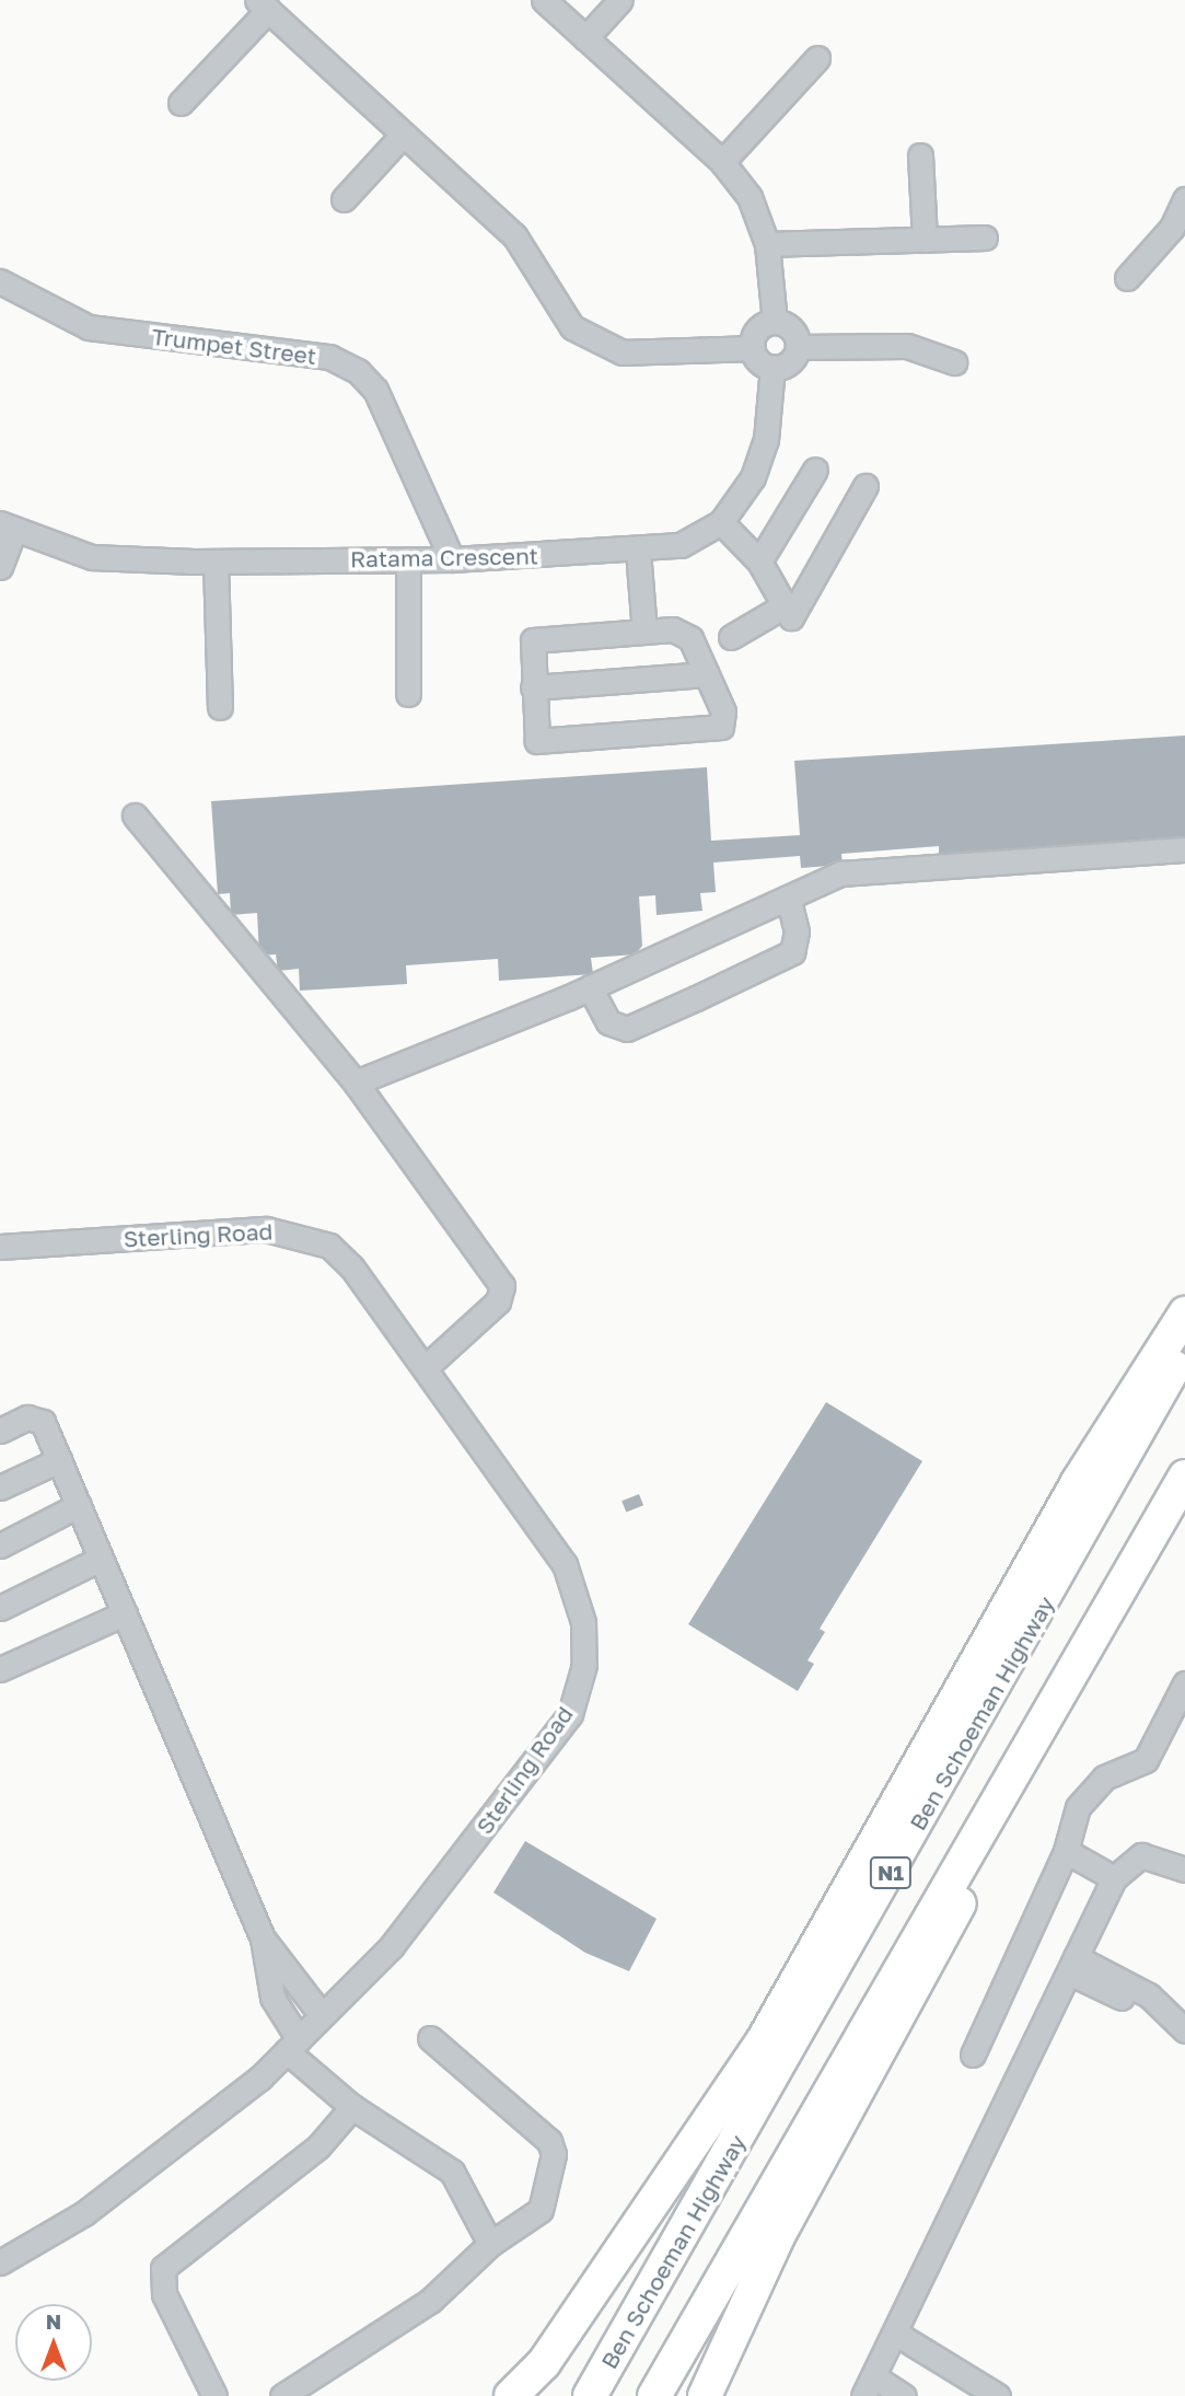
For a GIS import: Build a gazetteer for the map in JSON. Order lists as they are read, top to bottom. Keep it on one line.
{"streets":{"highway":["Ben Schoeman Highway","N1"],"street":["Trumpet Street","Ratama Crescent","Sterling Road"]},"crossings":[["Trumpet Street","Ratama Crescent"]],"north":"top"}
